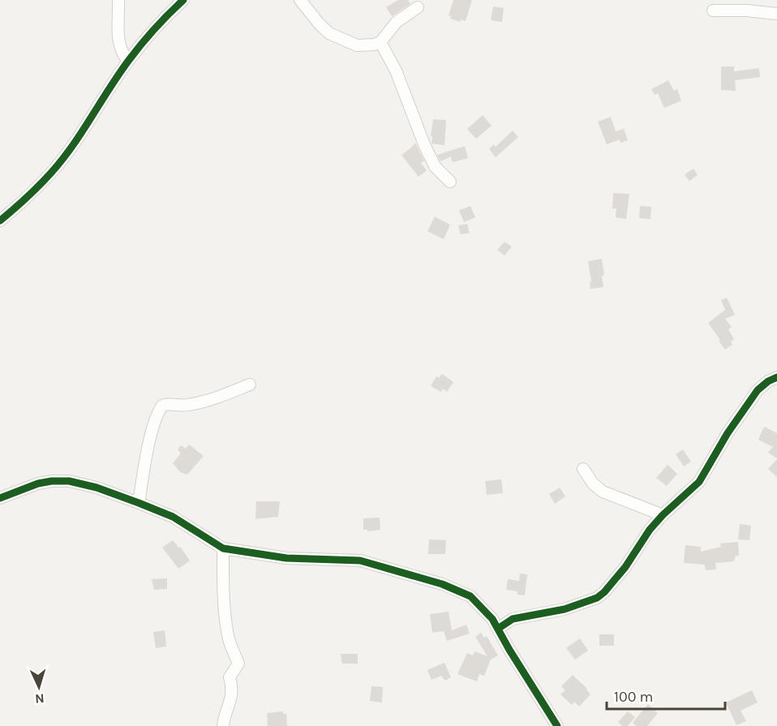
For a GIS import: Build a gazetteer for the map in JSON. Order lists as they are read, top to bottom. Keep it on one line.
{"scale_bar":"100 m","north":"bottom"}
